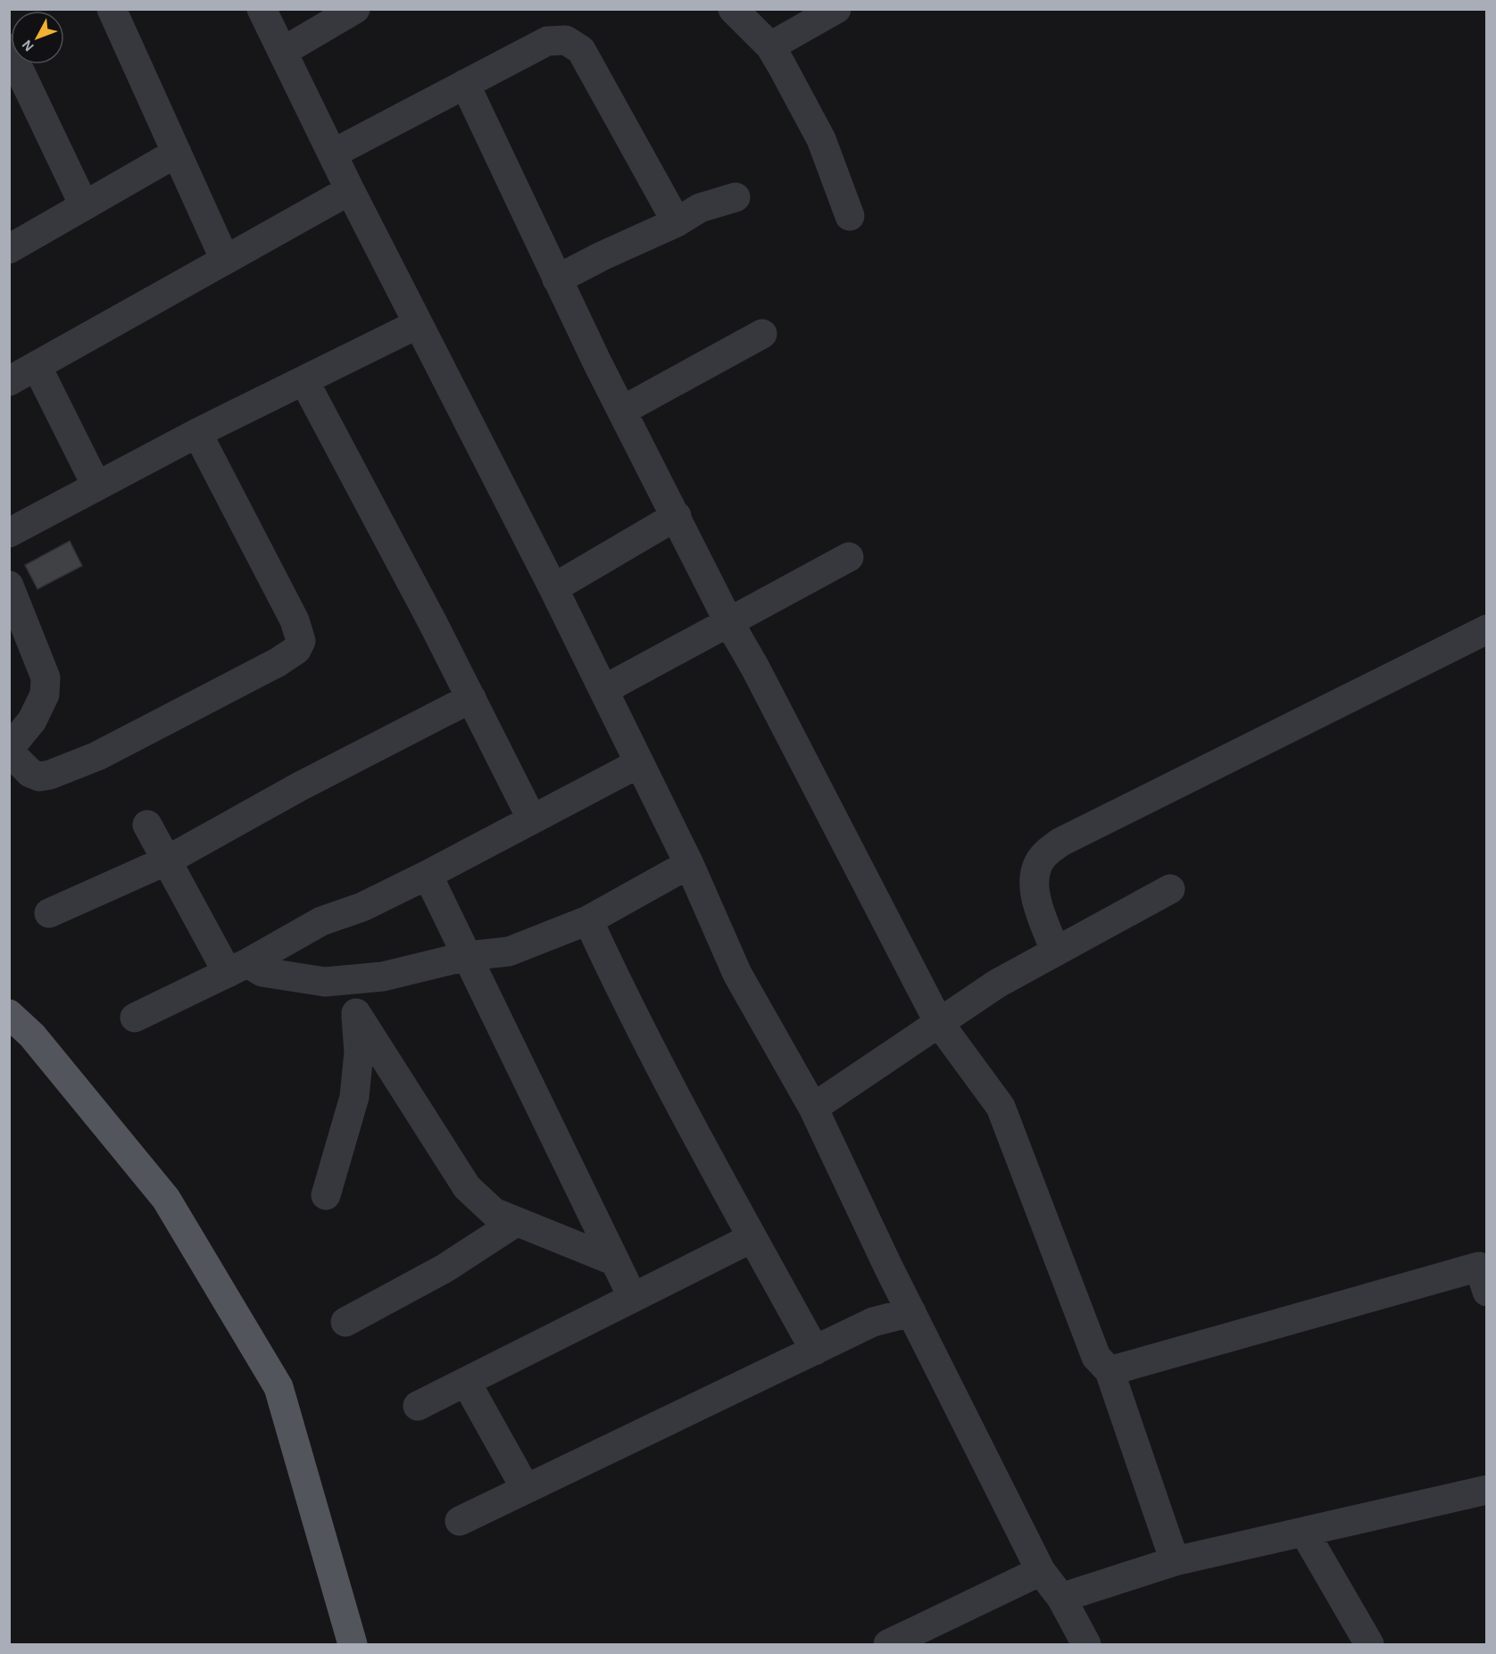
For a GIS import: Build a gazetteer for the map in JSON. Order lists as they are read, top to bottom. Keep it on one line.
{"north":"bottom left"}
